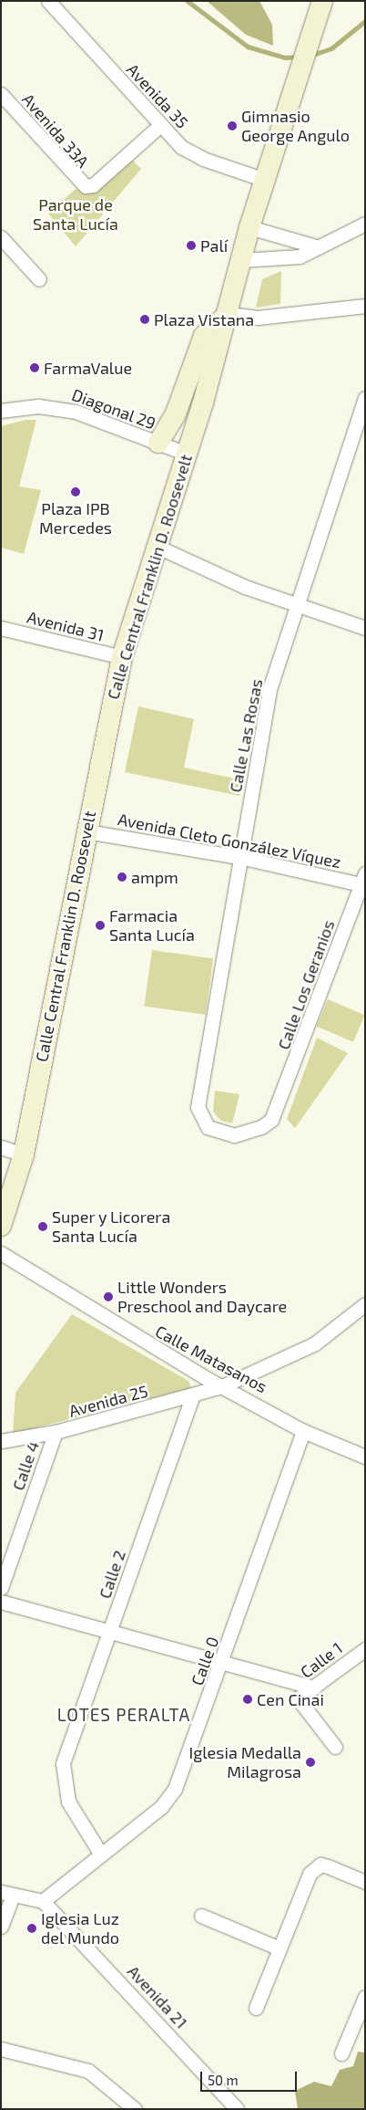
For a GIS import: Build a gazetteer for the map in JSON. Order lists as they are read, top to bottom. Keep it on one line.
{"streets":{"main road":["Calle Central Franklin D. Roosevelt"],"street":["Avenida 35","Avenida 33A","Diagonal 29","Avenida 31","Calle Las Rosas","Avenida Cleto González Víquez","Calle Los Geranios","Calle Matasanos","Avenida 25","Calle 4","Calle 2","Calle 1","Calle 0","Avenida 21"]},"crossings":[["Avenida 35","Avenida 33A"],["Avenida 35","Calle Central Franklin D. Roosevelt"],["Diagonal 29","Calle Central Franklin D. Roosevelt"],["Calle Central Franklin D. Roosevelt","Avenida 31"],["Calle Central Franklin D. Roosevelt","Avenida Cleto González Víquez"],["Calle Las Rosas","Avenida Cleto González Víquez"],["Calle Las Rosas","Calle Los Geranios"],["Avenida Cleto González Víquez","Calle Los Geranios"],["Calle Matasanos","Avenida 25"],["Calle Matasanos","Calle 0"],["Avenida 25","Calle 4"],["Avenida 25","Calle 2"],["Calle 2","Calle 0"],["Calle 0","Avenida 21"]],"districts":["LOTES PERALTA"],"parks":["Parque de Santa Lucía"],"places":["Gimnasio George Angulo","Palí","Plaza Vistana","FarmaValue","Plaza IPB Mercedes","ampm","Farmacia Santa Lucía","Super y Licorera Santa Lucía","Little Wonders Preschool and Daycare","Cen Cinai","Iglesia Medalla Milagrosa","Iglesia Luz del Mundo"],"scale_bar":"50 m"}
